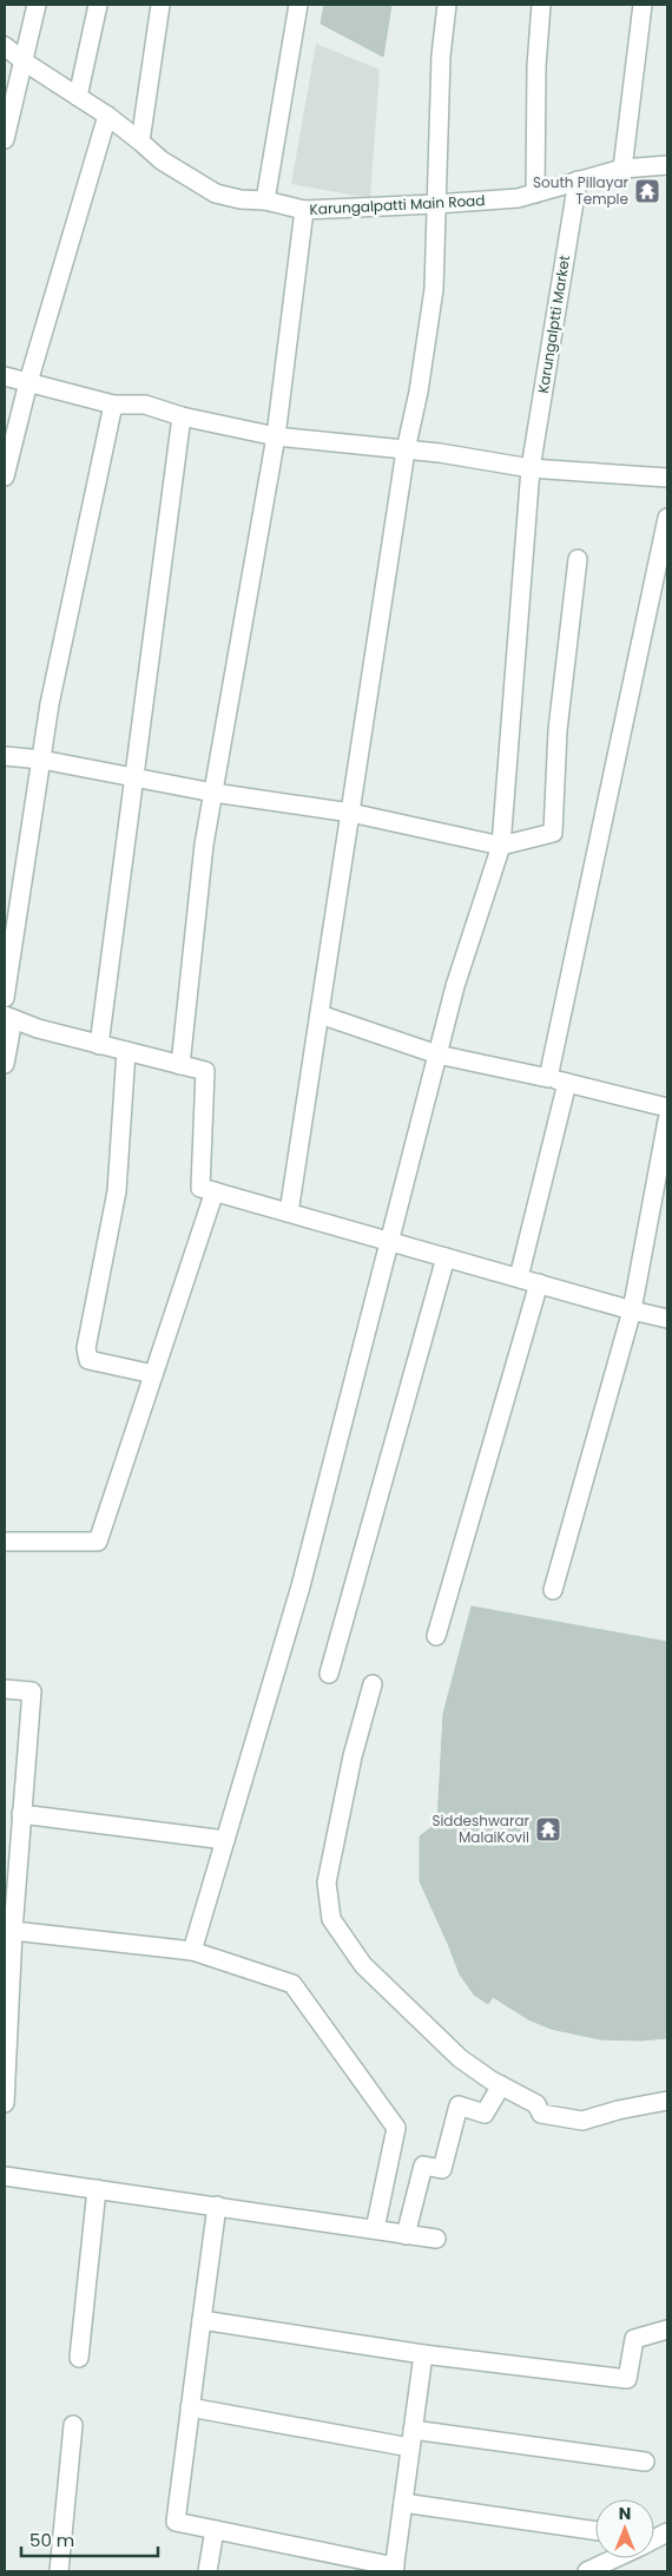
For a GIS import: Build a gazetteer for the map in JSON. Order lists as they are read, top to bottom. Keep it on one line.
{"streets":{"street":["Karungalpatti Main Road","Karungalptti Market"]},"crossings":[["Karungalpatti Main Road","Karungalptti Market"]],"places":{"temple":["South Pillayar Temple","Siddeshwarar MalaiKovil"]},"scale_bar":"50 m","north":"top"}
